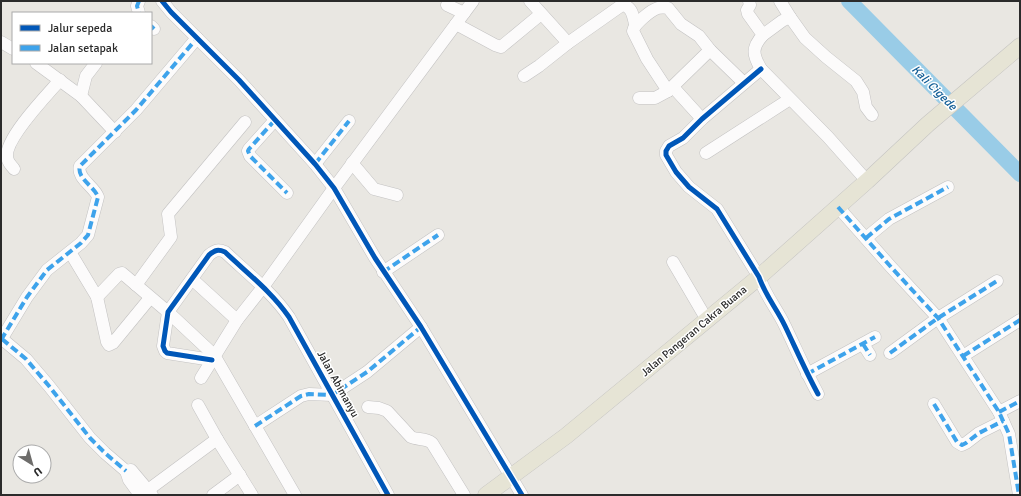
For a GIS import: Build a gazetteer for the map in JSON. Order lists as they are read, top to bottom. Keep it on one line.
{"streets":{"main road":["Jalan Pangeran Cakra Buana"],"street":["Jalan Abimanyu"]},"water":["Kali Cigede"],"legend":["Jalur sepeda","Jalan setapak"],"north":"bottom right"}
